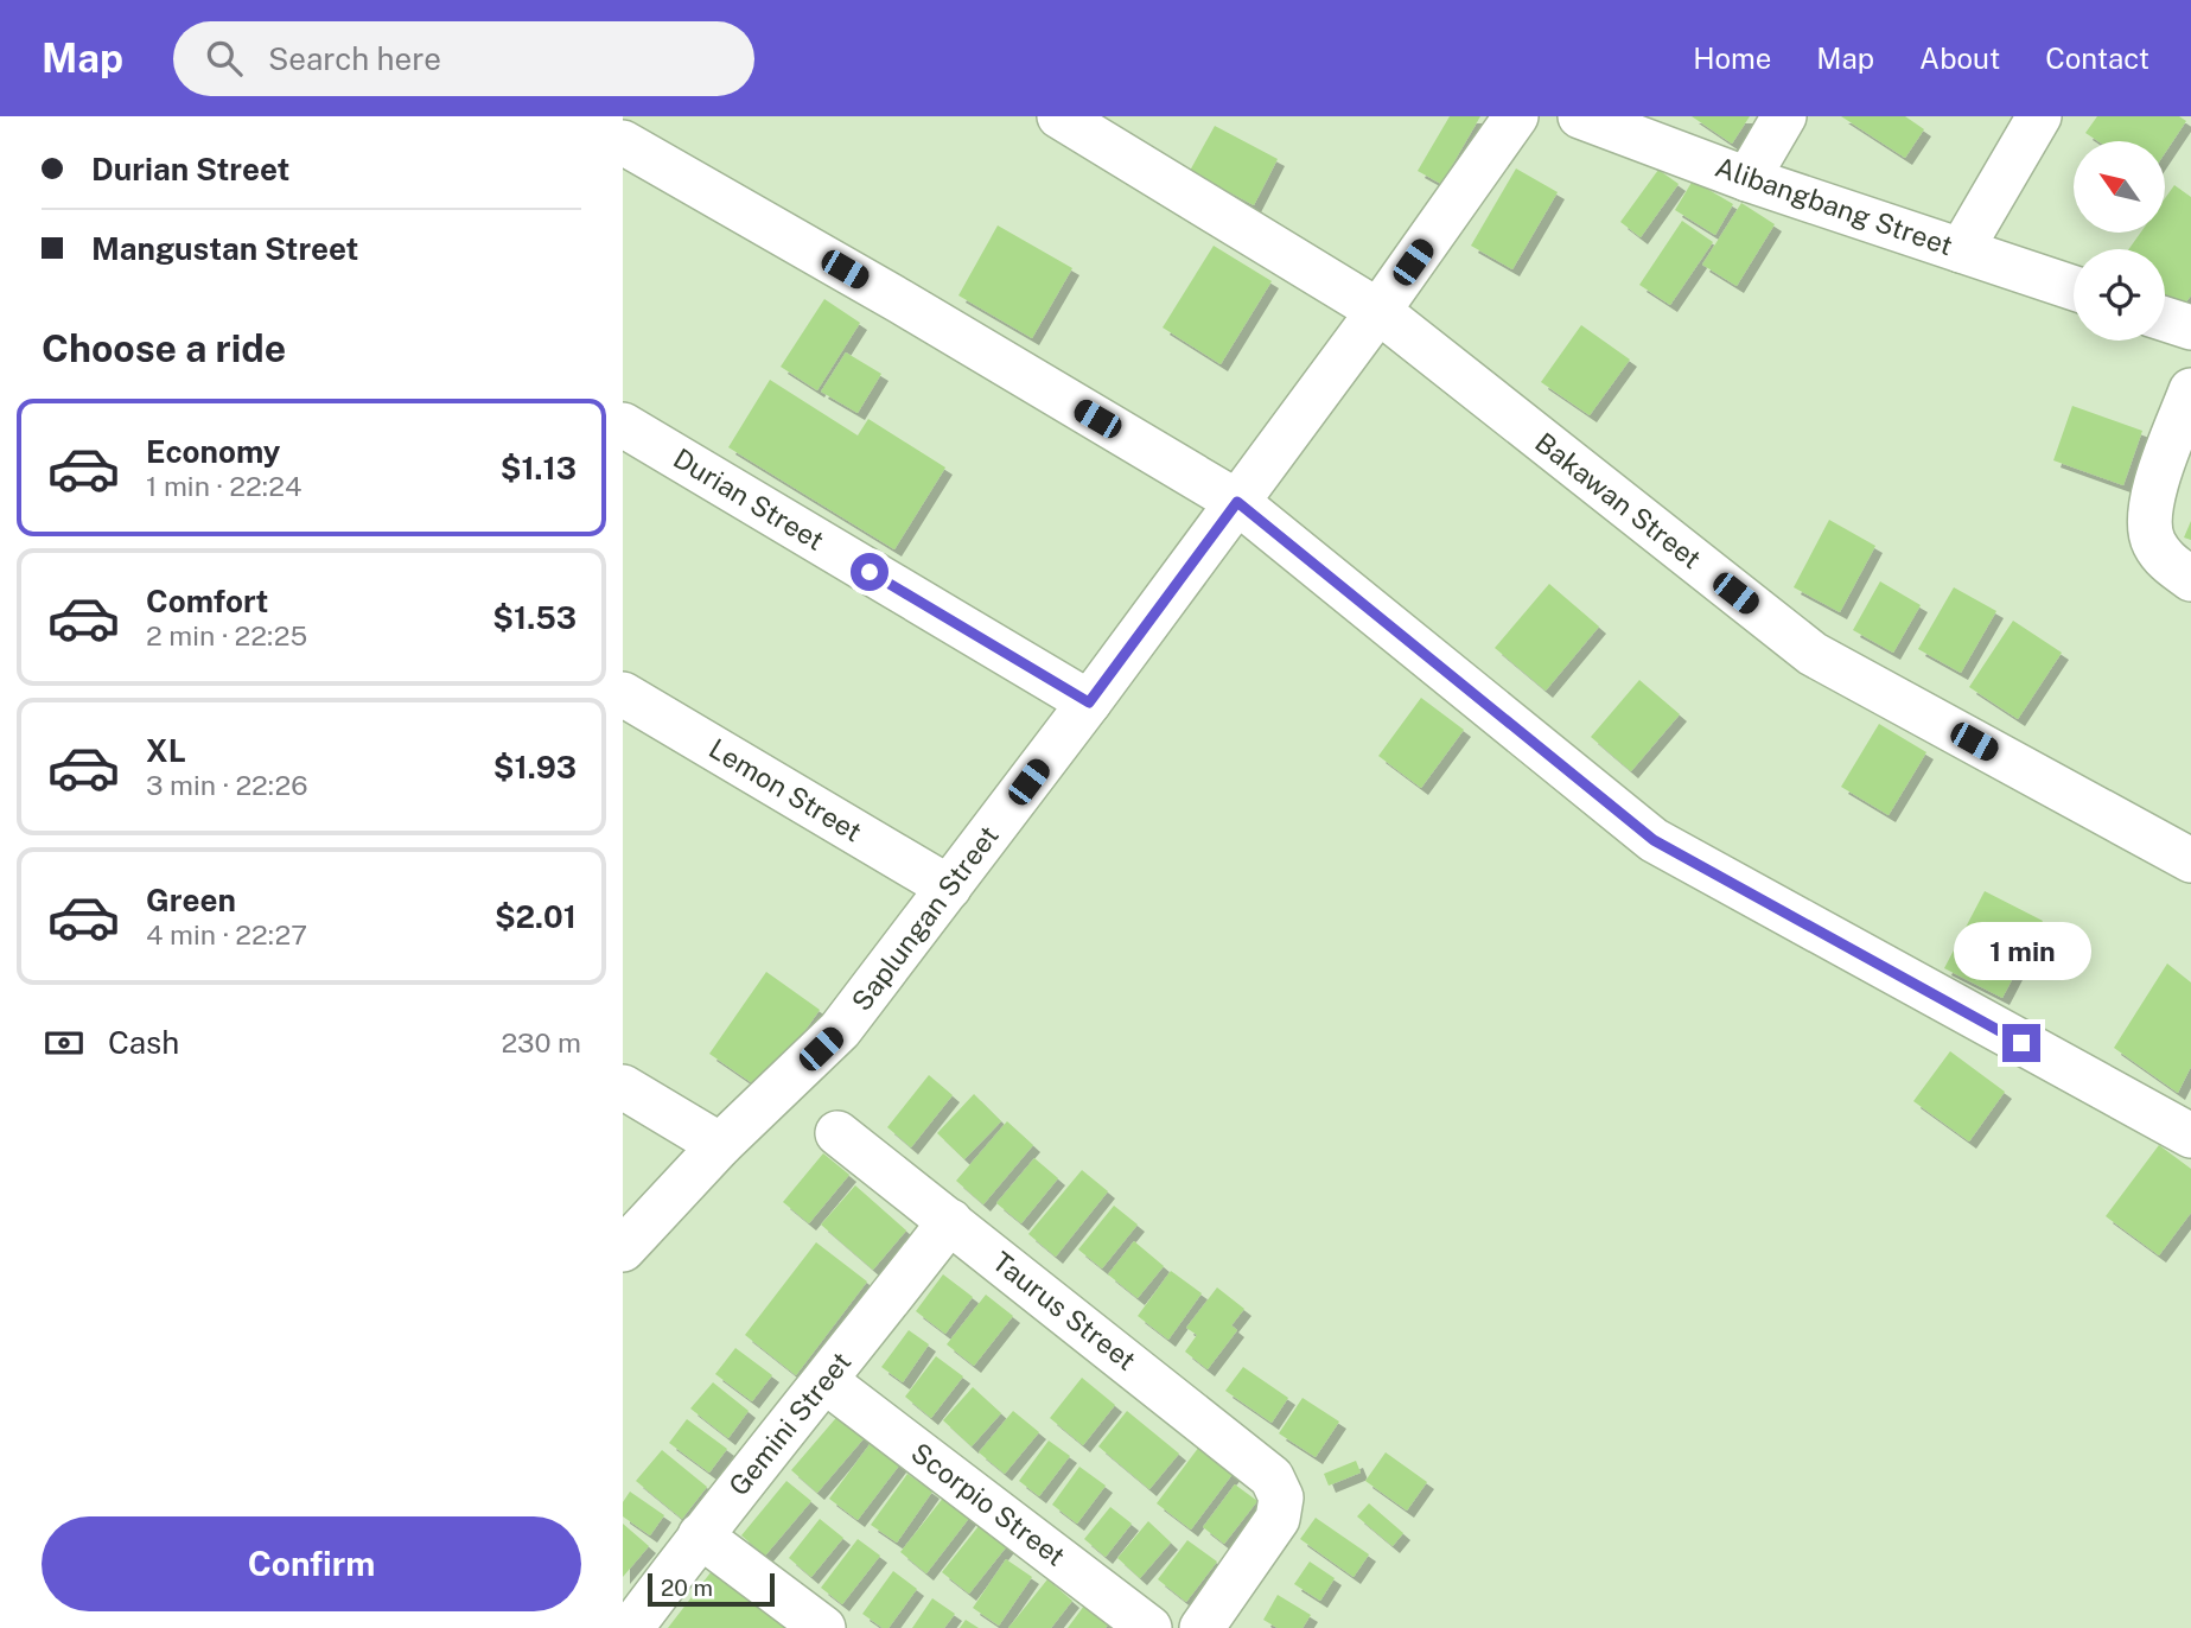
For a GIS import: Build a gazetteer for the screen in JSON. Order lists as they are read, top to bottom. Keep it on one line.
{"streets":{"street":["Alibangbang Street","Durian Street","Bakawan Street","Lemon Street","Saplungan Street","Taurus Street","Gemini Street","Scorpio Street"]},"crossings":[["Durian Street","Saplungan Street"],["Bakawan Street","Saplungan Street"],["Lemon Street","Saplungan Street"],["Taurus Street","Gemini Street"],["Gemini Street","Scorpio Street"]],"scale_bar":"20 m","north":"top left","page":{"header":"Map","search":"Search here","nav":["Home","Map","About","Contact"],"banner":["Durian Street","Mangustan Street"],"heading":"Choose a ride","list":[{"name":"Economy","note":"1 min · 22:24","value":"$1.13"},{"name":"Comfort","note":"2 min · 22:25","value":"$1.53"},{"name":"XL","note":"3 min · 22:26","value":"$1.93"},{"name":"Green","note":"4 min · 22:27","value":"$2.01"}],"bubble":"1 min","pay":["Cash","230 m"],"buttons":"Confirm","scale":"20 m"}}
